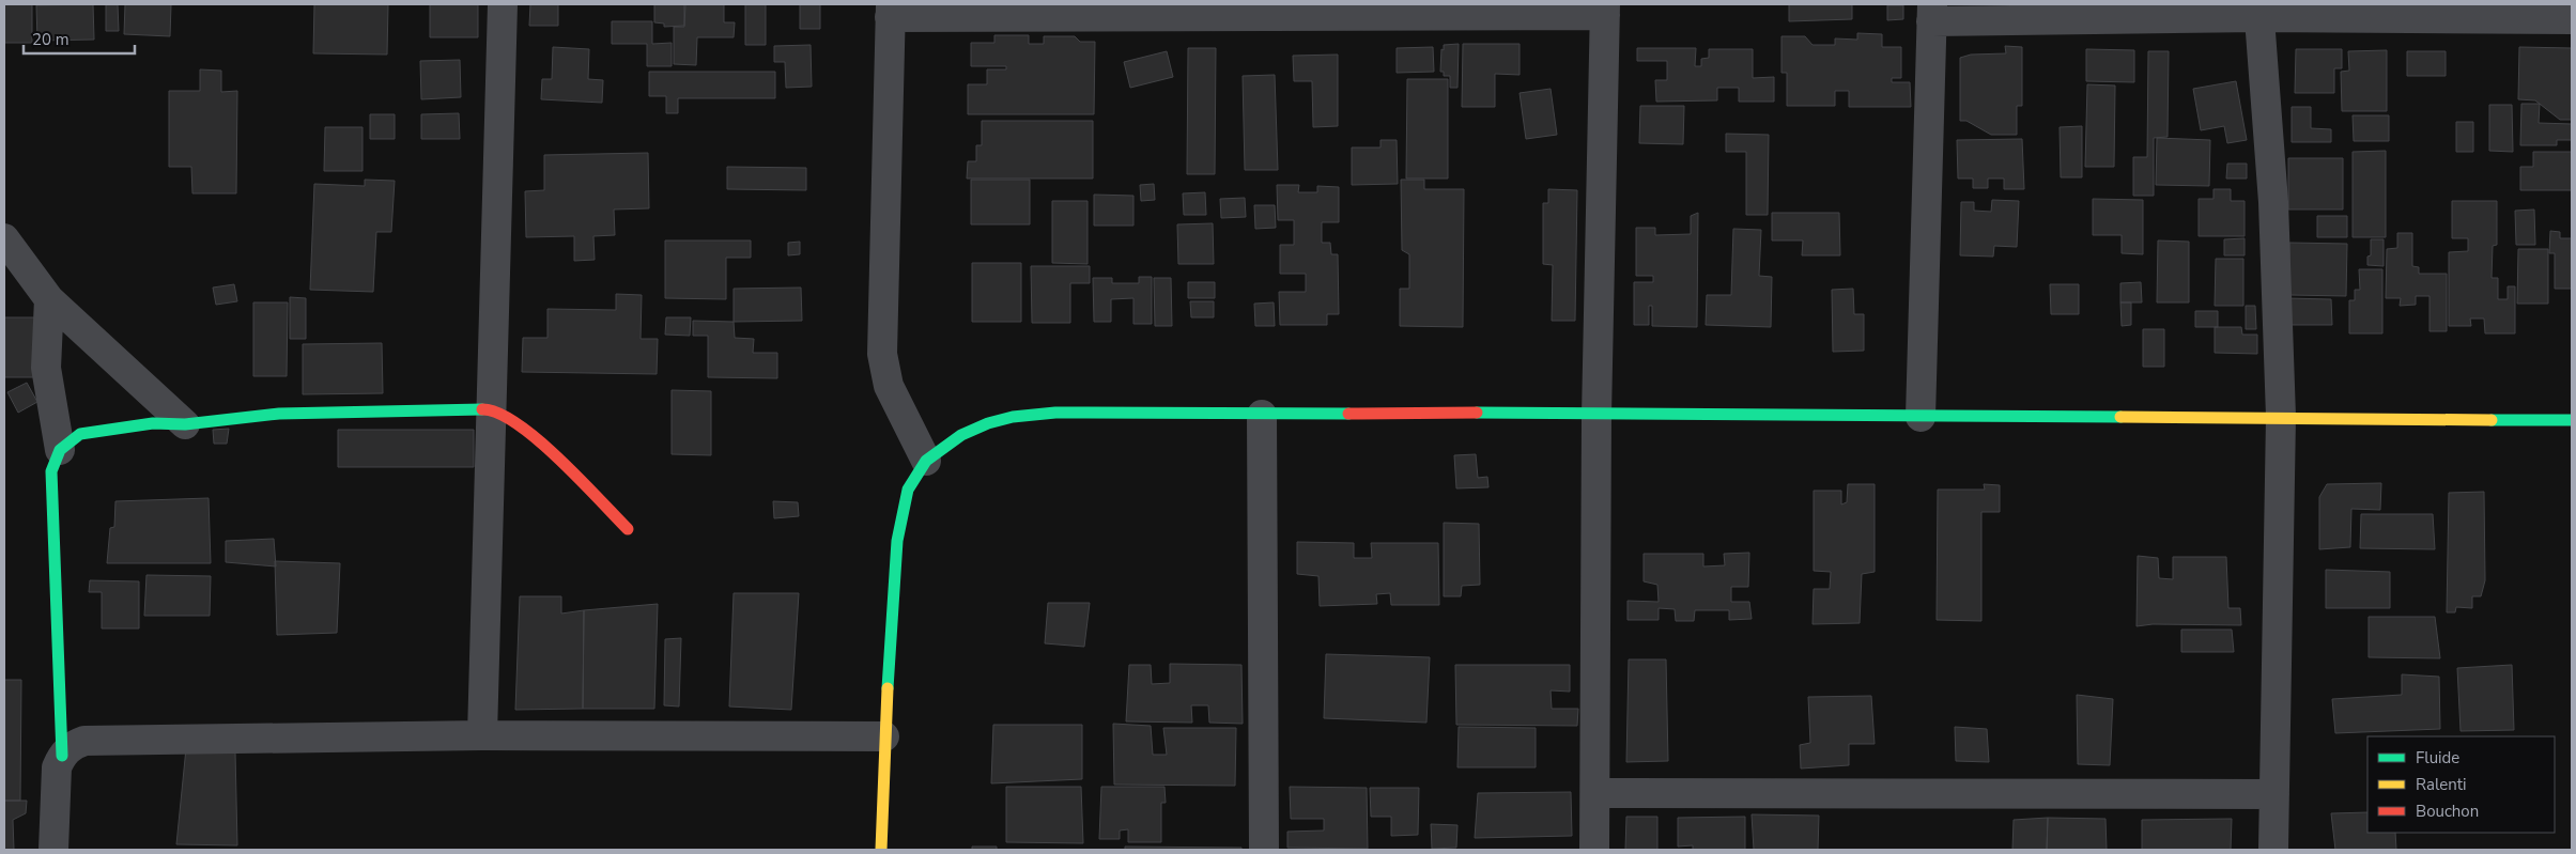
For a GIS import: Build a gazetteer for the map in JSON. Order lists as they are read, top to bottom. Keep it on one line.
{"legend":["Fluide","Ralenti","Bouchon"],"scale_bar":"20 m"}
